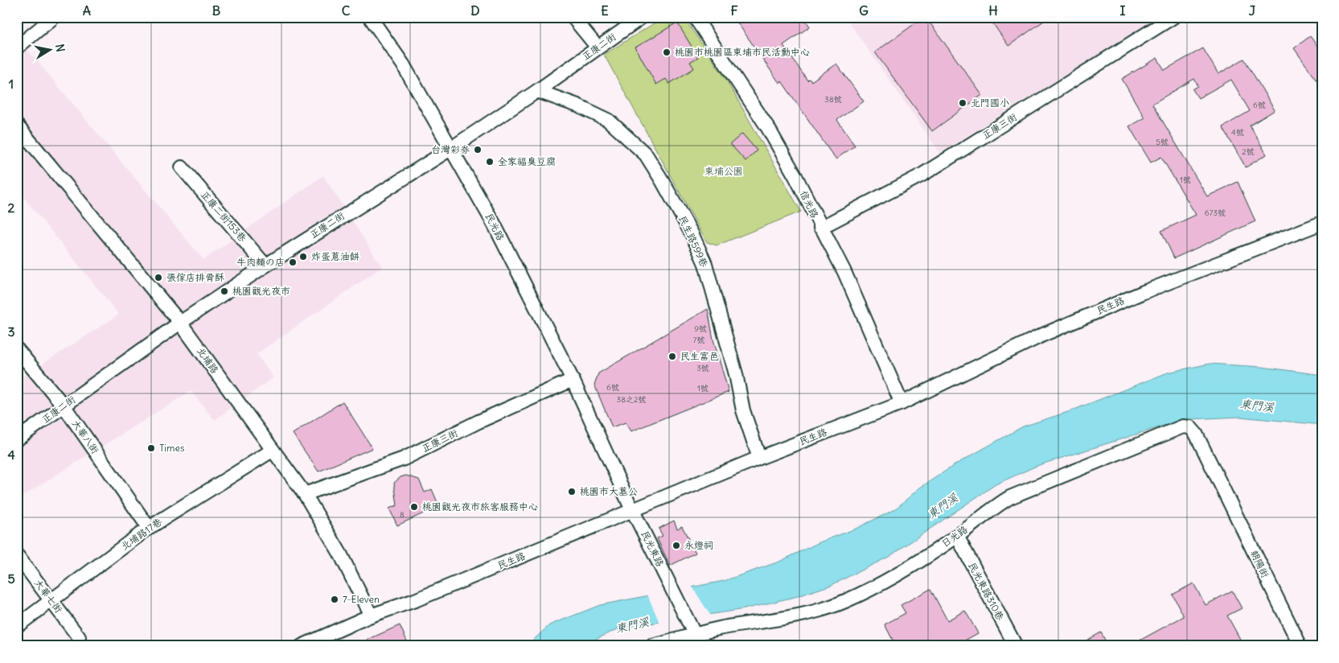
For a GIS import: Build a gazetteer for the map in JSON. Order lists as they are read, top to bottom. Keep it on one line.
{"streets":{"street":["正康二街","正康三街","信光路","正康二街153巷","民光路","民生路599巷","民生路","北埔路","大華八街","北埔路17巷","日光路","民光東路","朝陽街","民光東路310巷","大華七街"]},"crossings":[["正康二街","正康二街153巷"],["正康二街","民光路"],["正康二街","民生路599巷"],["正康二街","北埔路"],["正康二街","大華八街"],["正康三街","信光路"],["正康三街","民光路"],["正康三街","北埔路"],["信光路","民生路"],["民光路","民生路"],["民光路","民光東路"],["民生路599巷","民生路"],["民生路","北埔路"],["民生路","民光東路"],["北埔路","北埔路17巷"],["大華八街","北埔路17巷"],["北埔路17巷","大華七街"],["日光路","民光東路"],["日光路","朝陽街"],["日光路","民光東路310巷"]],"water":["東門溪"],"parks":["東埔公園"],"places":["桃園市桃園區東埔市民活動中心","北門國小","台灣彩券","全家福臭豆腐","炸蛋蔥油餅","牛肉麵の店","張傢店排骨酥","桃園觀光夜市","民生富邑","Times","桃園市大墓公","桃園觀光夜市旅客服務中心","永燈祠","7-Eleven"],"house_numbers":["38號","6號","4號","5號","2號","1號","673號","9號","7號","3號","6號","1號","38之2號","8"],"north":"right","grid":{"columns":["A","B","C","D","E","F","G","H","I","J"],"rows":["1","2","3","4","5"]}}
